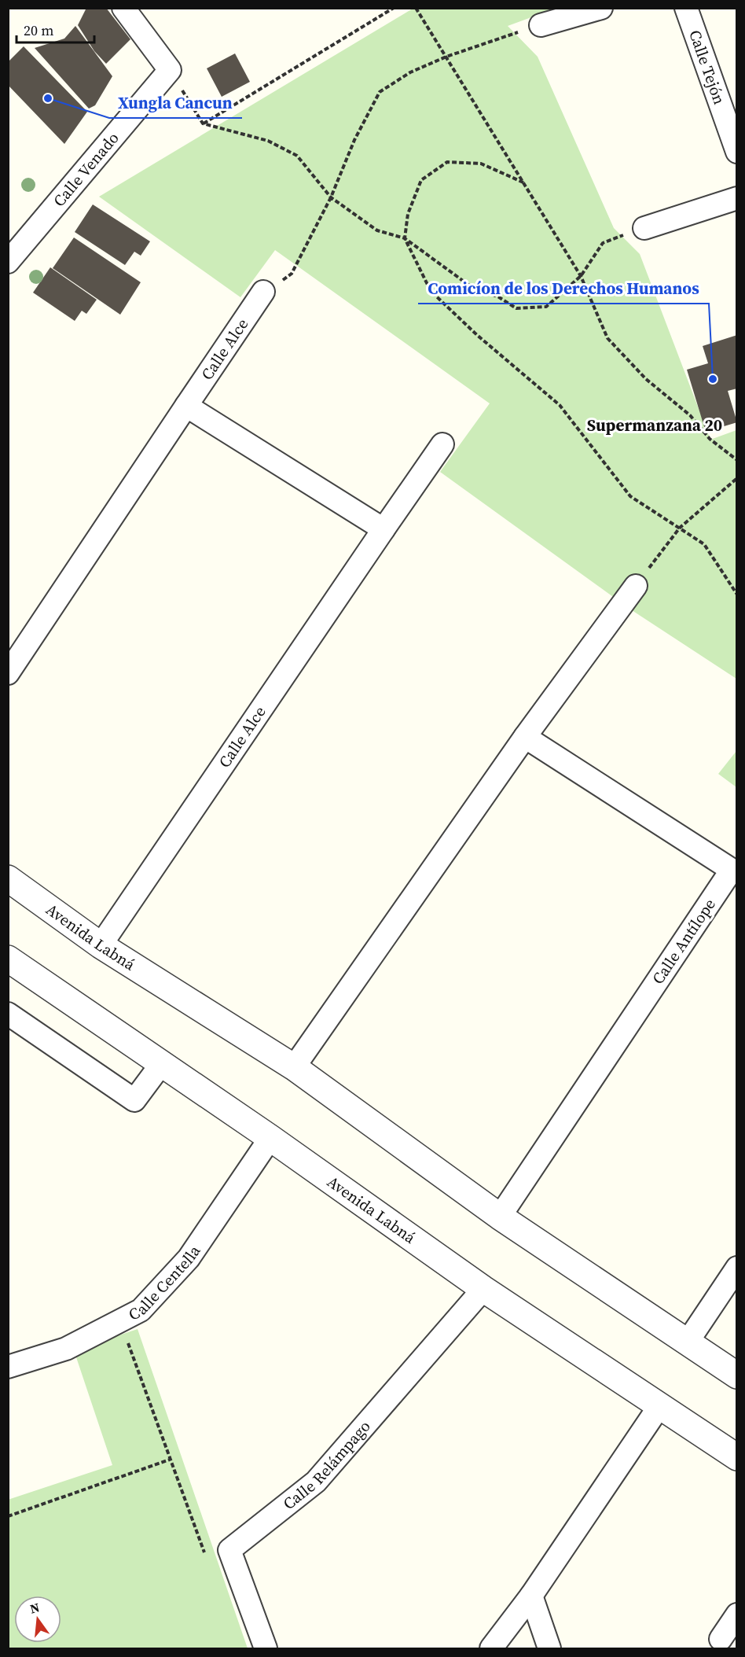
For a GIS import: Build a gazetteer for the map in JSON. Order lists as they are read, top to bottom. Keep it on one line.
{"streets":{"street":["Calle Tejón","Calle Venado","Calle Alce","Avenida Labná","Calle Antílope","Calle Centella","Calle Relámpago"]},"crossings":[["Calle Alce","Avenida Labná"],["Avenida Labná","Calle Antílope"],["Avenida Labná","Calle Centella"],["Avenida Labná","Calle Relámpago"]],"districts":["Supermanzana 20"],"places":["Xungla Cancun","Comicíon de los Derechos Humanos"],"scale_bar":"20 m","north":"top"}
